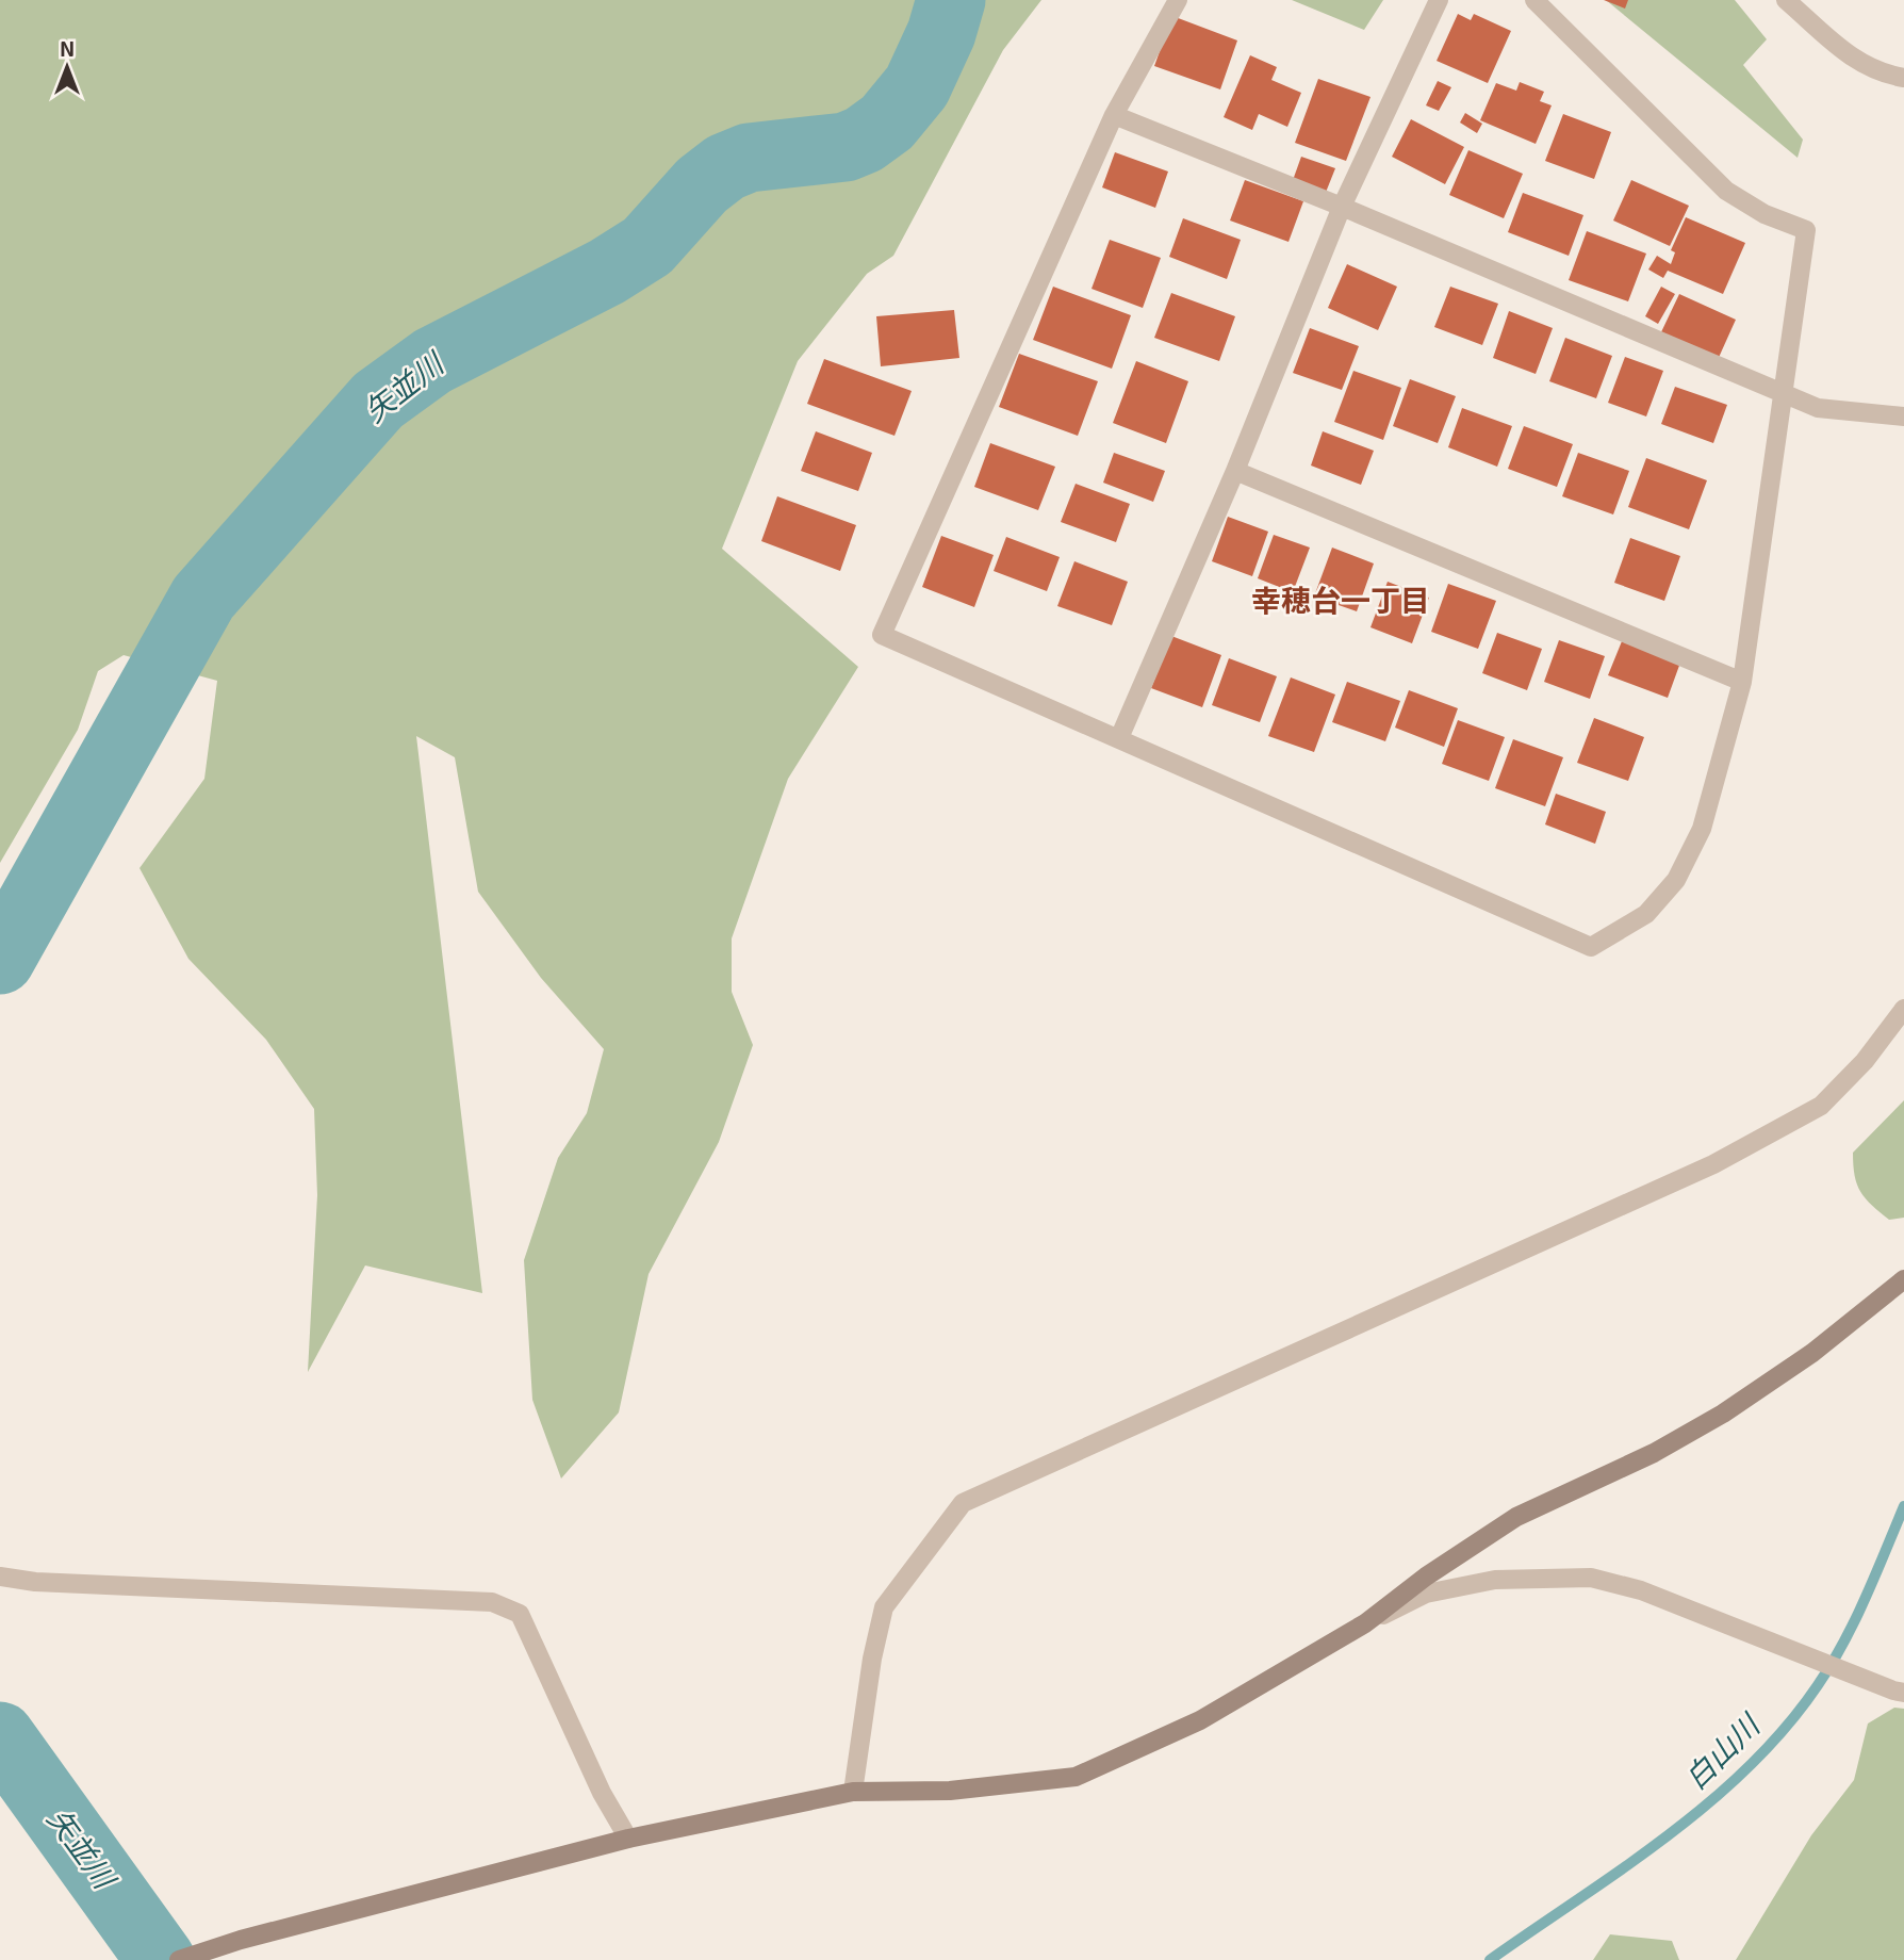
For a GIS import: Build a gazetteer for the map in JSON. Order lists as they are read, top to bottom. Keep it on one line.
{"districts":["幸穂台一丁目"],"water":["矢並川","白山川"],"north":"top"}
